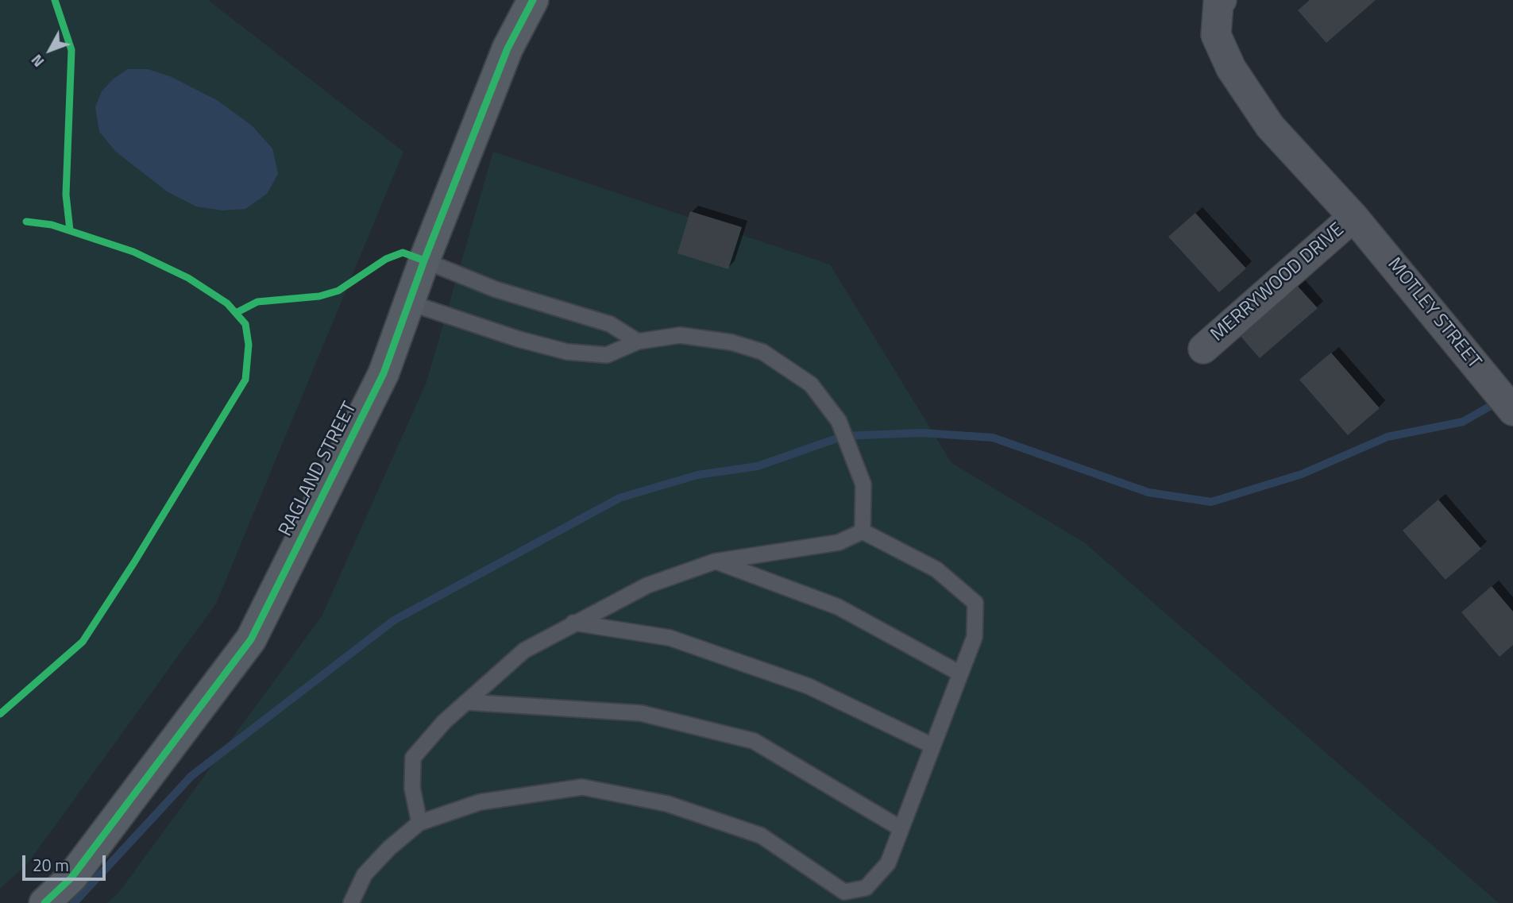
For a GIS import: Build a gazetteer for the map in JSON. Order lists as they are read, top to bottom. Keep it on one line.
{"streets":{"street":["MERRYWOOD DRIVE","MOTLEY STREET","RAGLAND STREET"]},"crossings":[["MERRYWOOD DRIVE","MOTLEY STREET"]],"scale_bar":"20 m","north":"bottom left"}
